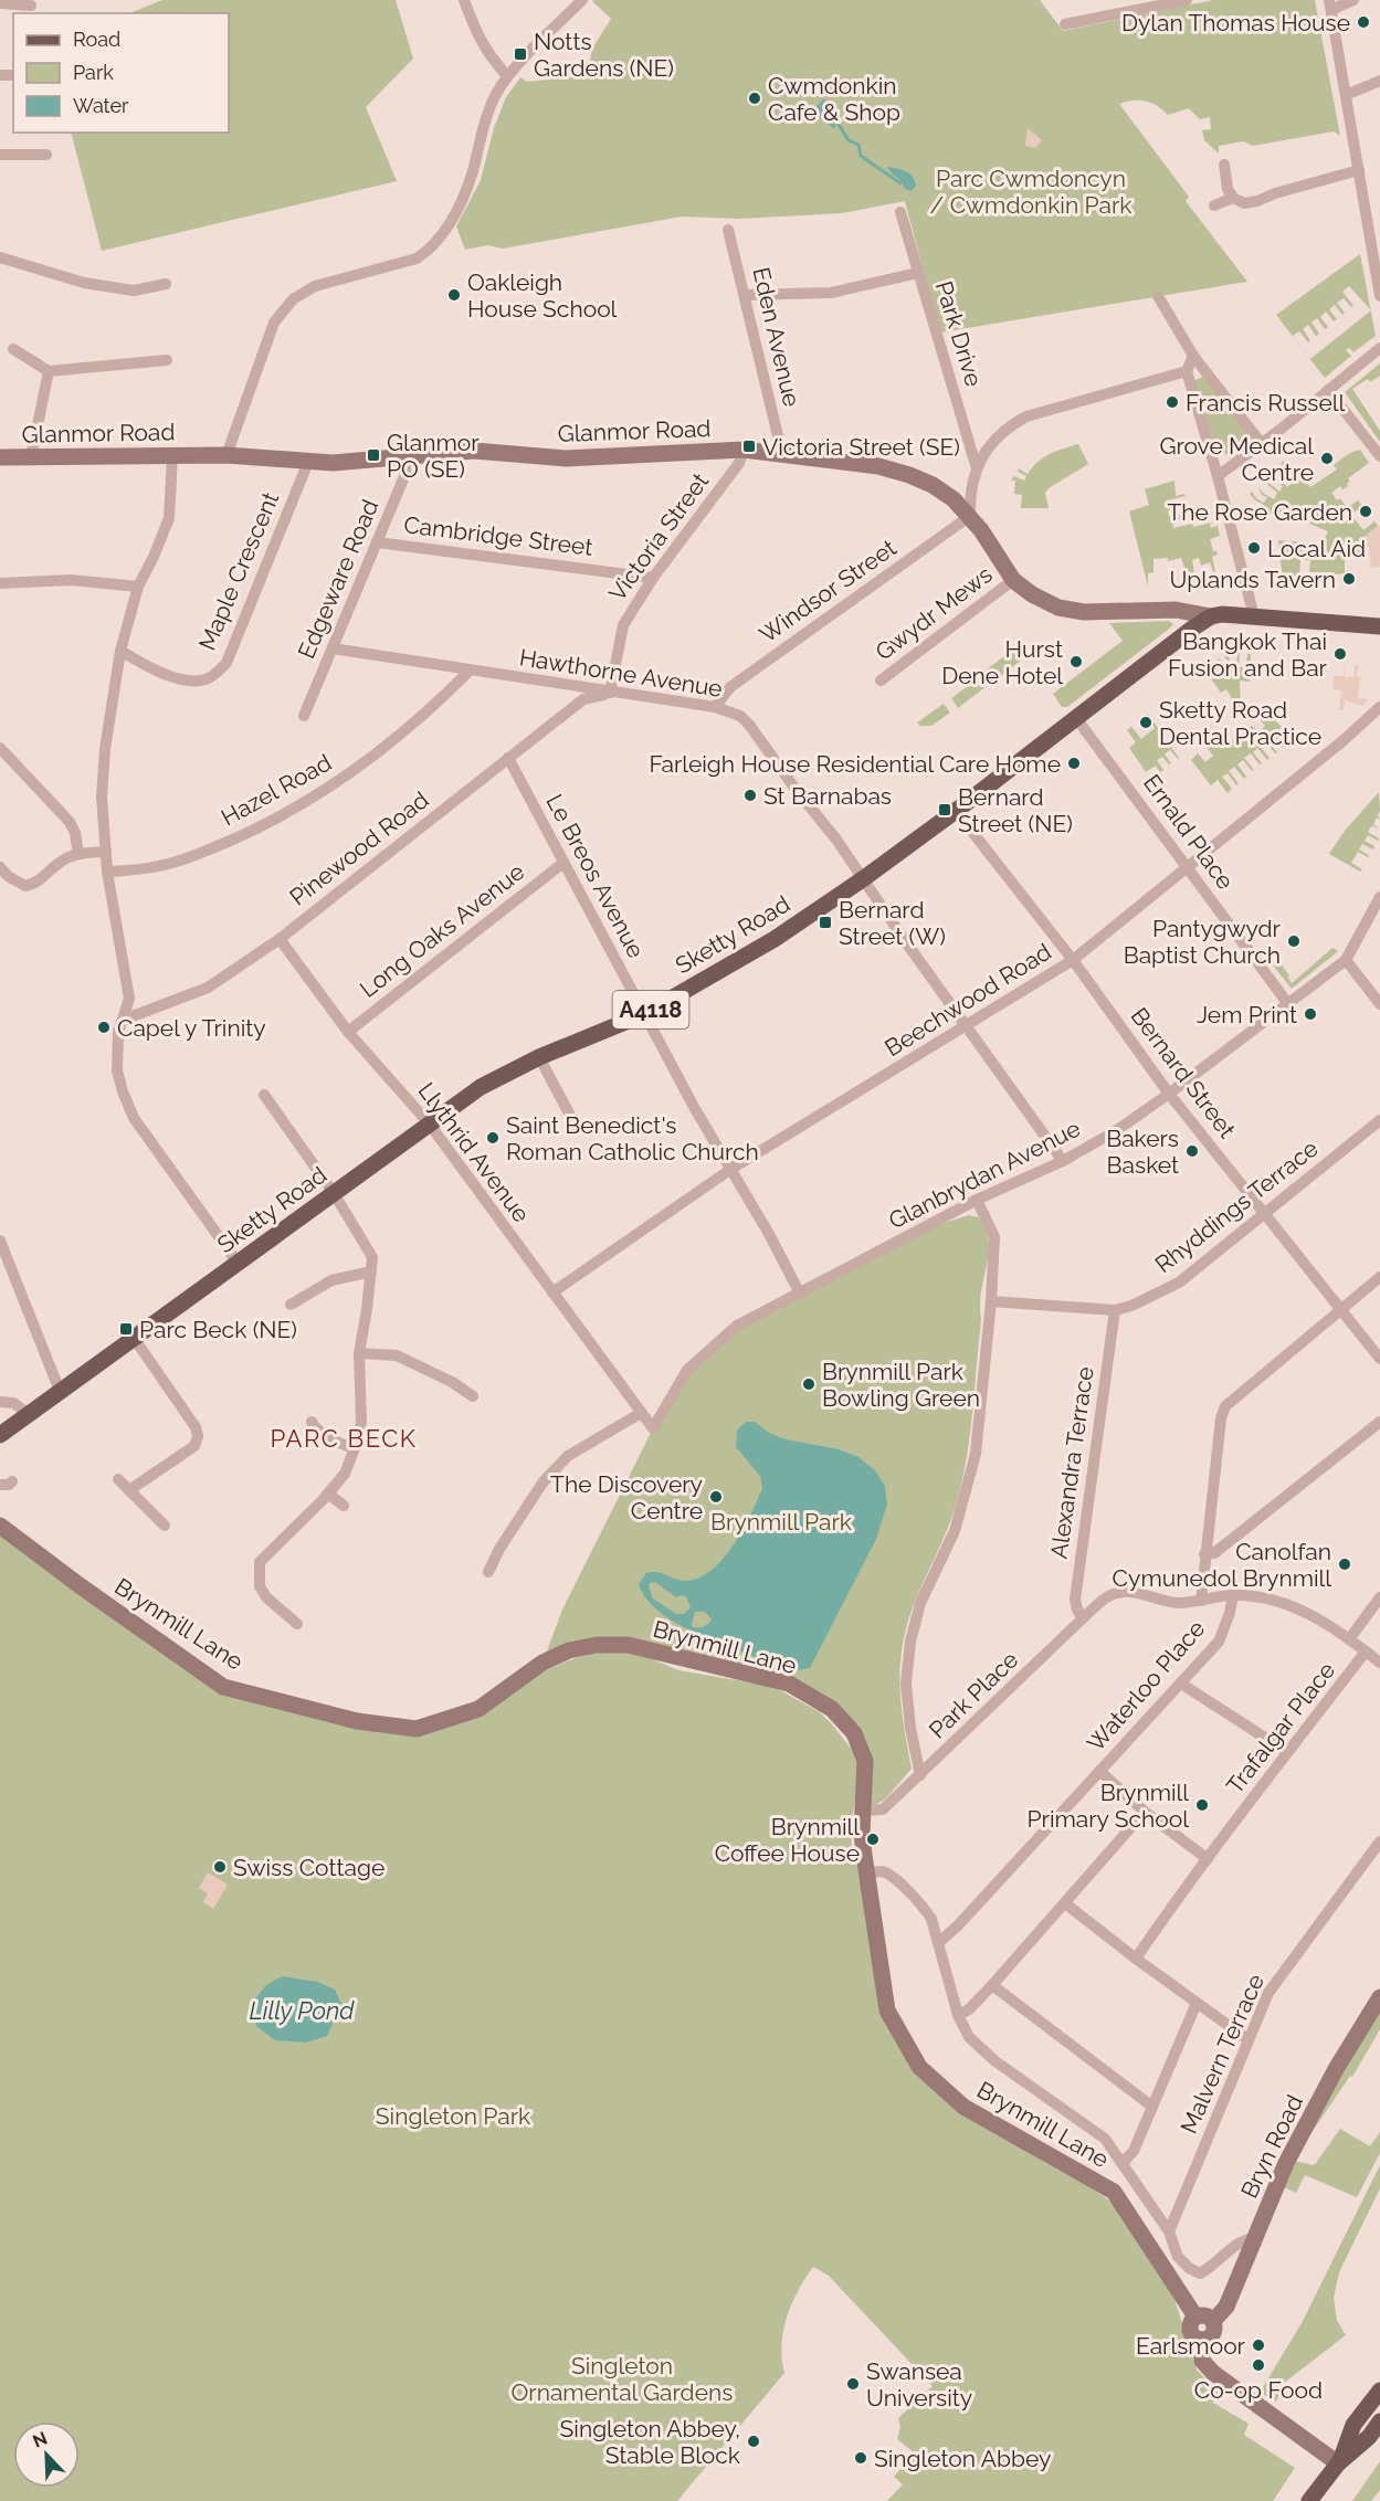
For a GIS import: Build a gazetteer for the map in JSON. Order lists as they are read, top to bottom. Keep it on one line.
{"streets":{"main road":["Sketty Road","A4118"],"street":["Park Drive","Eden Avenue","Glanmor Road","Cambridge Street","Victoria Street","Maple Crescent","Edgeware Road","Windsor Street","Gwydr Mews","Hawthorne Avenue","Hazel Road","Ernald Place","Pinewood Road","Le Breos Avenue","Long Oaks Avenue","Beechwood Road","Bernard Street","Llythrid Avenue","Glanbrydan Avenue","Rhyddings Terrace","Alexandra Terrace","Brynmill Lane","Waterloo Place","Park Place","Trafalgar Place","Malvern Terrace","Bryn Road"]},"crossings":[["Eden Avenue","Glanmor Road"],["Glanmor Road","Victoria Street"],["Glanmor Road","Maple Crescent"],["Glanmor Road","Edgeware Road"],["Glanmor Road","Windsor Street"],["Glanmor Road","Gwydr Mews"],["Glanmor Road","Sketty Road"],["Cambridge Street","Victoria Street"],["Cambridge Street","Edgeware Road"],["Victoria Street","Hawthorne Avenue"],["Victoria Street","Pinewood Road"],["Edgeware Road","Hawthorne Avenue"],["Windsor Street","Hawthorne Avenue"],["Hawthorne Avenue","Hazel Road"],["Hawthorne Avenue","Pinewood Road"],["Hawthorne Avenue","Sketty Road"],["Hawthorne Avenue","Beechwood Road"],["Hawthorne Avenue","Glanbrydan Avenue"],["Ernald Place","Sketty Road"],["Ernald Place","Beechwood Road"],["Ernald Place","Glanbrydan Avenue"],["Pinewood Road","Le Breos Avenue"],["Pinewood Road","Llythrid Avenue"],["Le Breos Avenue","Long Oaks Avenue"],["Le Breos Avenue","Sketty Road"],["Le Breos Avenue","Beechwood Road"],["Le Breos Avenue","Glanbrydan Avenue"],["Long Oaks Avenue","Llythrid Avenue"],["Sketty Road","A4118"],["Sketty Road","Bernard Street"],["Sketty Road","Llythrid Avenue"],["Beechwood Road","Bernard Street"],["Beechwood Road","Llythrid Avenue"],["Bernard Street","Glanbrydan Avenue"],["Bernard Street","Rhyddings Terrace"],["Llythrid Avenue","Glanbrydan Avenue"],["Rhyddings Terrace","Alexandra Terrace"],["Alexandra Terrace","Park Place"],["Brynmill Lane","Park Place"],["Brynmill Lane","Bryn Road"]],"districts":["PARC BECK"],"water":["Lilly Pond"],"parks":["Parc Cwmdoncyn / Cwmdonkin Park","Brynmill Park","Singleton Park","Singleton Ornamental Gardens"],"places":{"other":["Dylan Thomas House","Cwmdonkin Cafe & Shop","Oakleigh House School","Francis Russell","Grove Medical Centre","The Rose Garden","Local Aid","Uplands Tavern","Bangkok Thai Fusion and Bar","Hurst Dene Hotel","Sketty Road Dental Practice","Farleigh House Residential Care Home","St Barnabas","Pantygwydr Baptist Church","Jem Print","Capel y Trinity","Saint Benedict's Roman Catholic Church","Bakers Basket","Brynmill Park Bowling Green","The Discovery Centre","Canolfan Cymunedol Brynmill","Brynmill Primary School","Brynmill Coffee House","Swiss Cottage","Earlsmoor","Co-op Food","Swansea University","Singleton Abbey, Stable Block","Singleton Abbey"],"transit":["Notts Gardens (NE)","Victoria Street (SE)","Glanmor PO (SE)","Bernard Street (NE)","Bernard Street (W)","Parc Beck (NE)"]},"legend":["Road","Park","Water"],"north":"top left"}
